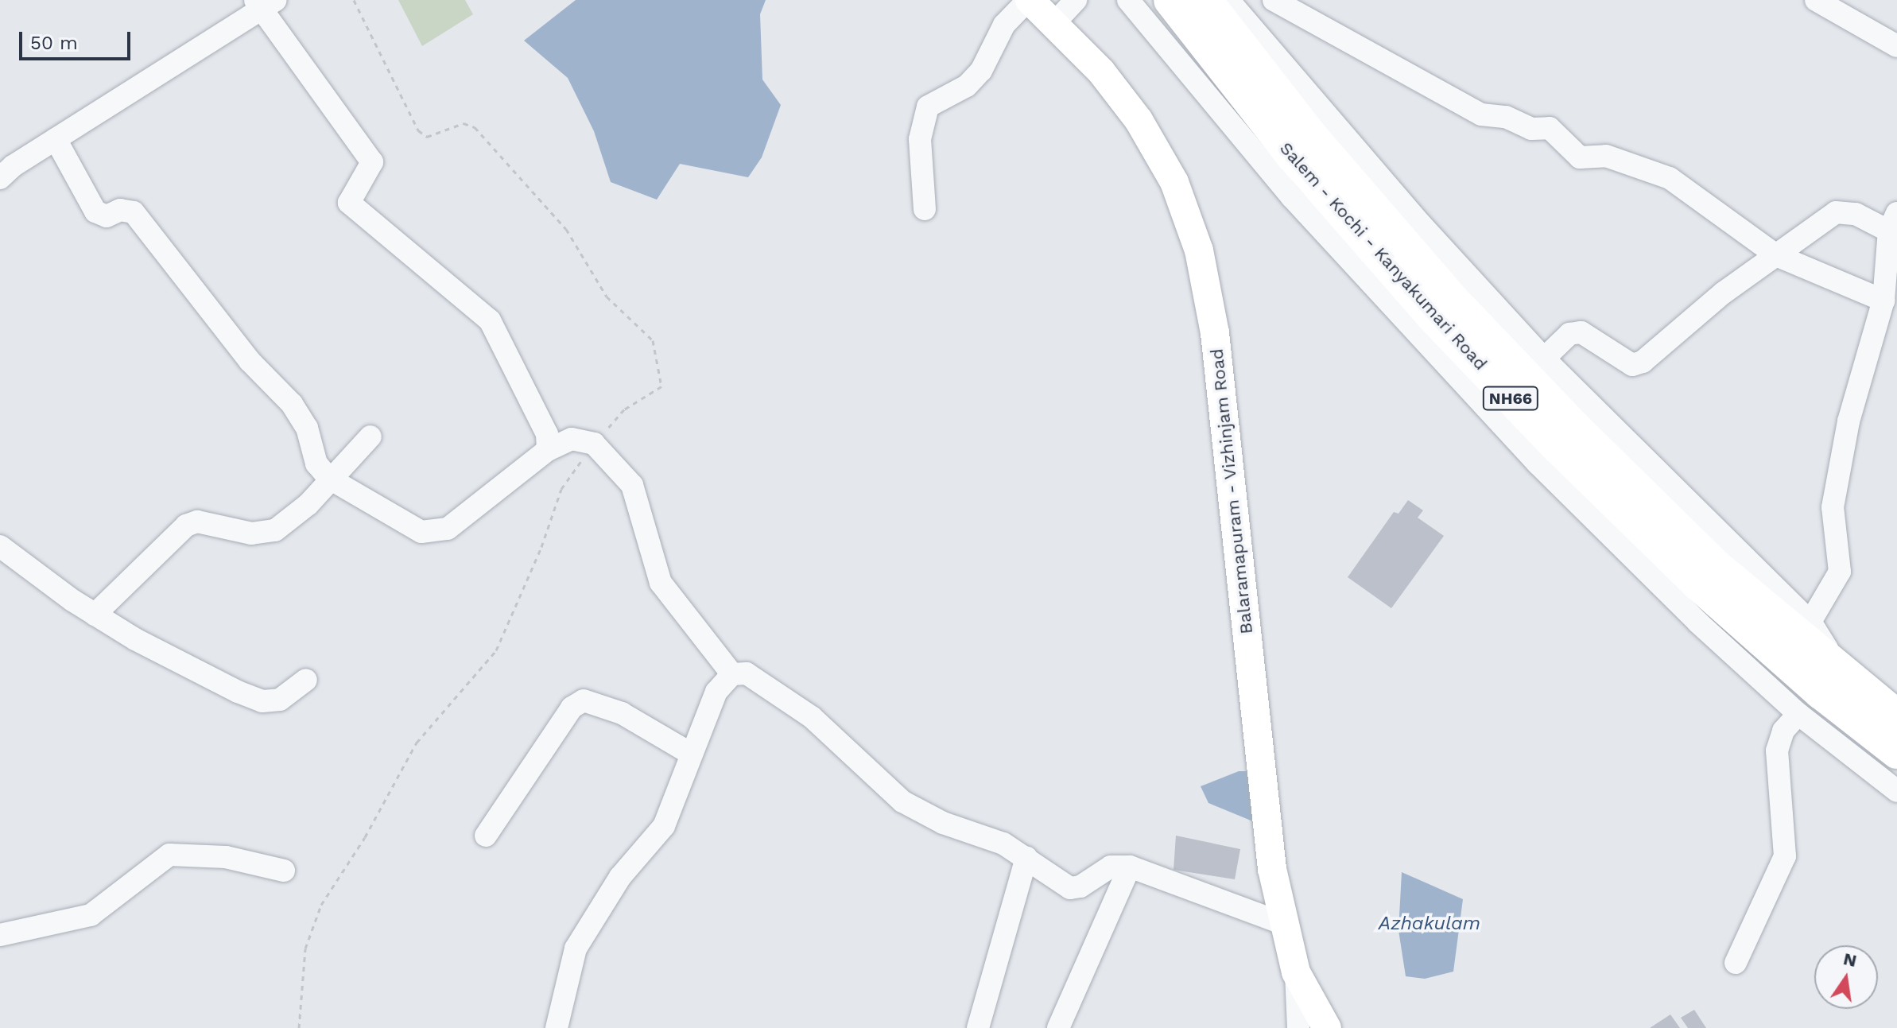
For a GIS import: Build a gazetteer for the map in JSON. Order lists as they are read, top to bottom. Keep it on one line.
{"streets":{"highway":["Salem - Kochi - Kanyakumari Road","NH66"],"main road":["Balaramapuram - Vizhinjam Road"]},"water":["Azhakulam"],"scale_bar":"50 m","north":"top"}
